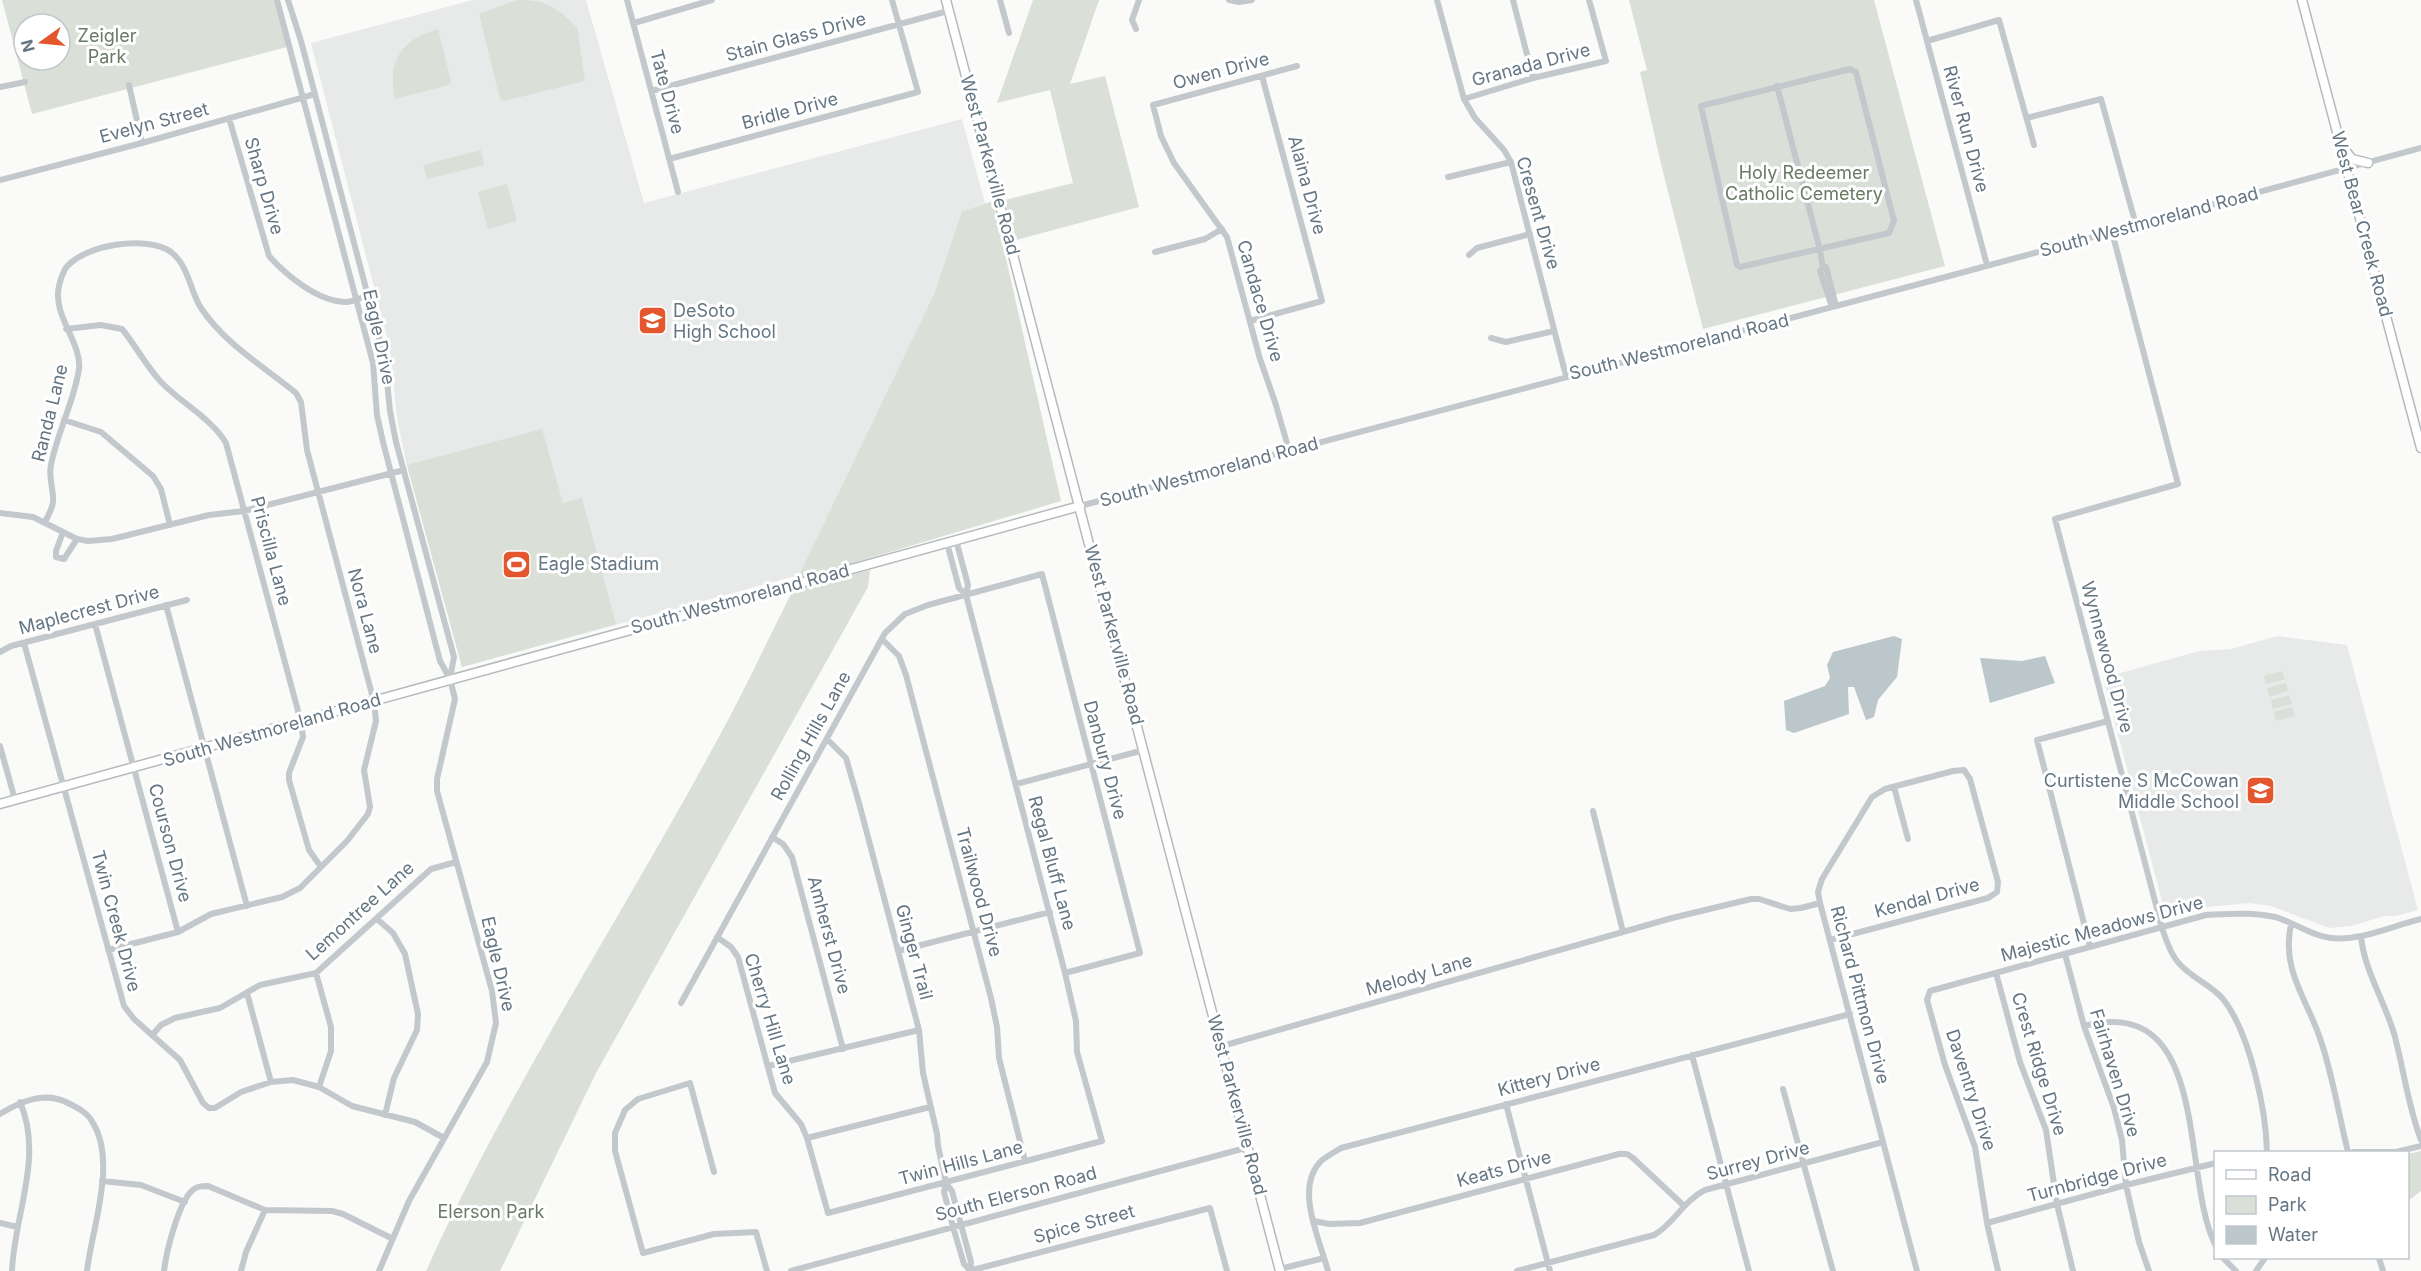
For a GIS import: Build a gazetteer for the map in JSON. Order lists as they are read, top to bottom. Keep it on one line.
{"streets":{"main road":["West Parkerville Road","South Westmoreland Road","West Bear Creek Road"],"street":["Stain Glass Drive","Granada Drive","Owen Drive","Tate Drive","Bridle Drive","Evelyn Street","River Run Drive","Alaina Drive","Sharp Drive","Cresent Drive","Candace Drive","Eagle Drive","Randa Lane","Priscilla Lane","Maplecrest Drive","Nora Lane","Wynnewood Drive","Rolling Hills Lane","Danbury Drive","Courson Drive","Regal Bluff Lane","Trailwood Drive","Kendal Drive","Lemontree Lane","Twin Creek Drive","Majestic Meadows Drive","Amherst Drive","Ginger Trail","Melody Lane","Richard Pittmon Drive","Cherry Hill Lane","Crest Ridge Drive","Fairhaven Drive","Kittery Drive","Daventry Drive","Surrey Drive","Twin Hills Lane","Keats Drive","Turnbridge Drive","South Elerson Road","Spice Street"]},"crossings":[["Stain Glass Drive","Tate Drive"],["Stain Glass Drive","Bridle Drive"],["Stain Glass Drive","West Parkerville Road"],["Granada Drive","Cresent Drive"],["Owen Drive","Alaina Drive"],["Owen Drive","Candace Drive"],["Tate Drive","Bridle Drive"],["Evelyn Street","Sharp Drive"],["Evelyn Street","Eagle Drive"],["River Run Drive","South Westmoreland Road"],["West Parkerville Road","South Westmoreland Road"],["West Parkerville Road","Melody Lane"],["West Parkerville Road","South Elerson Road"],["Alaina Drive","Candace Drive"],["Sharp Drive","Eagle Drive"],["Cresent Drive","South Westmoreland Road"],["South Westmoreland Road","West Bear Creek Road"],["South Westmoreland Road","Candace Drive"],["South Westmoreland Road","Eagle Drive"],["South Westmoreland Road","Priscilla Lane"],["South Westmoreland Road","Nora Lane"],["South Westmoreland Road","Wynnewood Drive"],["South Westmoreland Road","Courson Drive"],["South Westmoreland Road","Regal Bluff Lane"],["South Westmoreland Road","Twin Creek Drive"],["Eagle Drive","Lemontree Lane"],["Eagle Drive","Twin Creek Drive"],["Randa Lane","Priscilla Lane"],["Randa Lane","Nora Lane"],["Priscilla Lane","Nora Lane"],["Maplecrest Drive","Courson Drive"],["Maplecrest Drive","Twin Creek Drive"],["Nora Lane","Courson Drive"],["Nora Lane","Twin Creek Drive"],["Wynnewood Drive","Majestic Meadows Drive"],["Rolling Hills Lane","Danbury Drive"],["Rolling Hills Lane","Regal Bluff Lane"],["Rolling Hills Lane","Trailwood Drive"],["Rolling Hills Lane","Amherst Drive"],["Rolling Hills Lane","Ginger Trail"],["Rolling Hills Lane","Cherry Hill Lane"],["Danbury Drive","Regal Bluff Lane"],["Regal Bluff Lane","Twin Hills Lane"],["Trailwood Drive","Twin Hills Lane"],["Kendal Drive","Richard Pittmon Drive"],["Lemontree Lane","Twin Creek Drive"],["Majestic Meadows Drive","Crest Ridge Drive"],["Majestic Meadows Drive","Fairhaven Drive"],["Majestic Meadows Drive","Daventry Drive"],["Ginger Trail","Twin Hills Lane"],["Ginger Trail","South Elerson Road"],["Ginger Trail","Spice Street"],["Melody Lane","Richard Pittmon Drive"],["Richard Pittmon Drive","Kittery Drive"],["Richard Pittmon Drive","Surrey Drive"],["Cherry Hill Lane","Twin Hills Lane"],["Crest Ridge Drive","Turnbridge Drive"],["Fairhaven Drive","Turnbridge Drive"],["Kittery Drive","Keats Drive"],["Daventry Drive","Turnbridge Drive"],["Surrey Drive","Keats Drive"]],"parks":["Zeigler Park","Holy Redeemer Catholic Cemetery","Elerson Park"],"places":{"school or university":["DeSoto High School","Curtistene S McCowan Middle School"],"sports":["Eagle Stadium"]},"legend":["Road","Park","Water"],"north":"left"}
